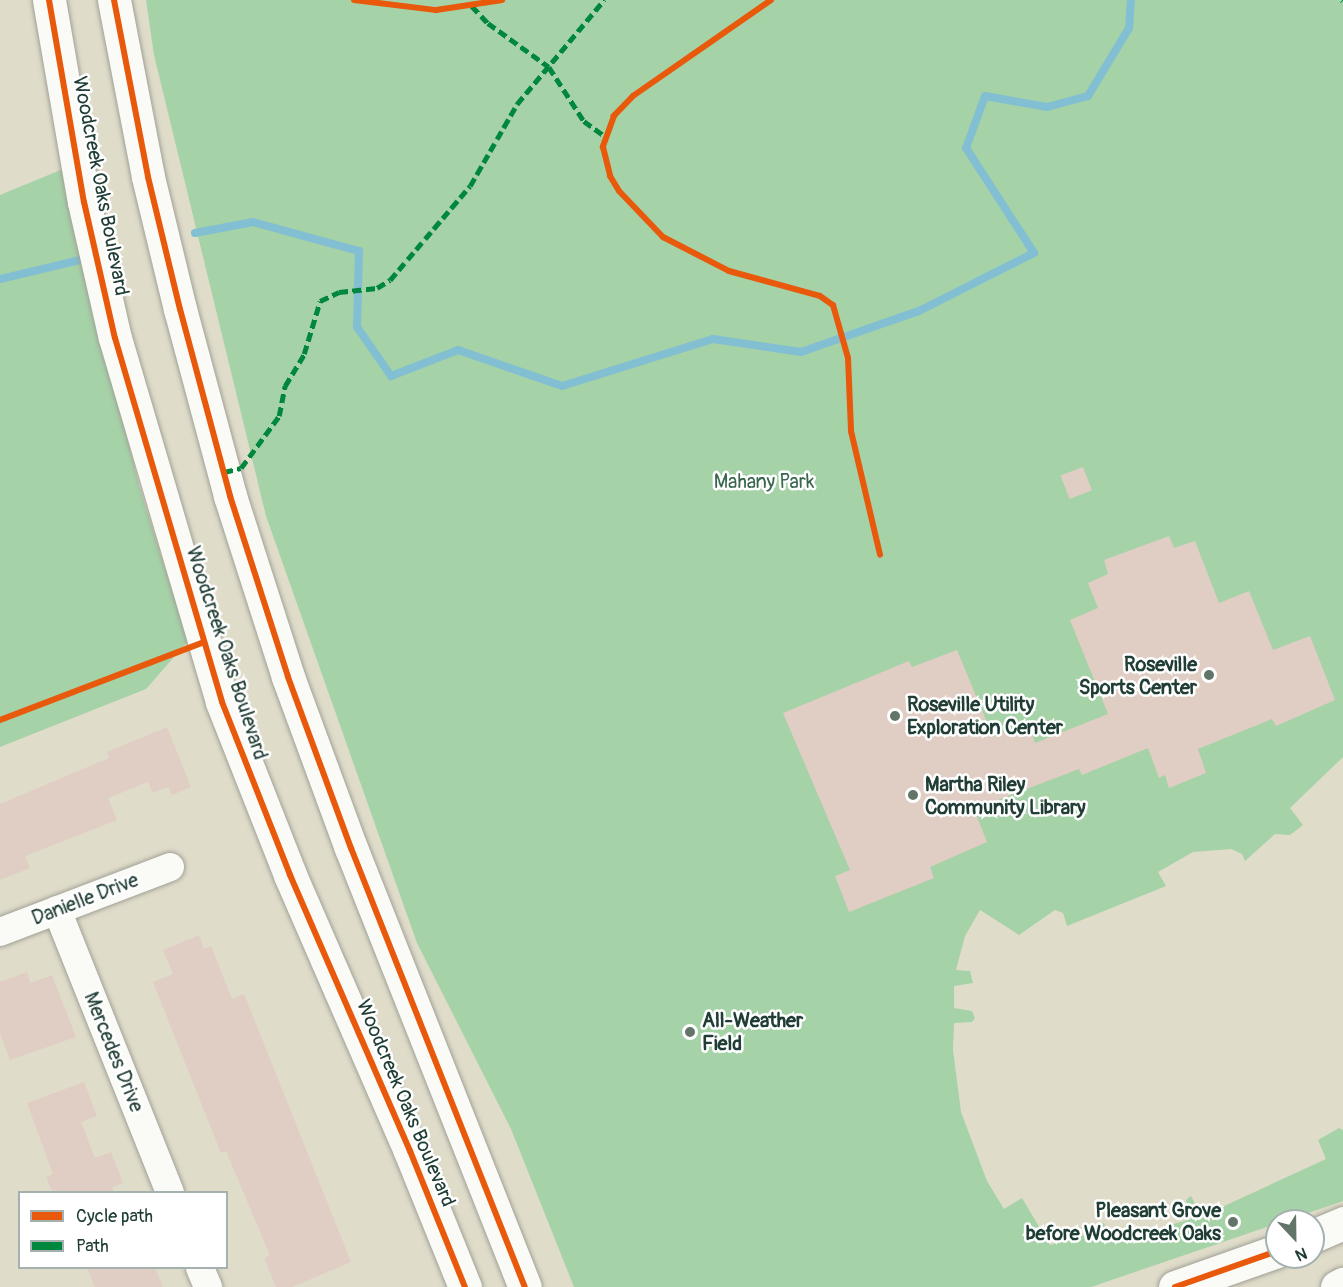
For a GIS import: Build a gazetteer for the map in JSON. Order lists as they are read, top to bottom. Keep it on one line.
{"streets":{"main road":["Woodcreek Oaks Boulevard"],"street":["Danielle Drive","Mercedes Drive"]},"crossings":[["Danielle Drive","Mercedes Drive"]],"parks":["Mahany Park"],"places":["Roseville Sports Center","Roseville Utility Exploration Center","Martha Riley Community Library","All-Weather Field","Pleasant Grove before Woodcreek Oaks"],"legend":["Cycle path","Path"],"north":"bottom"}
